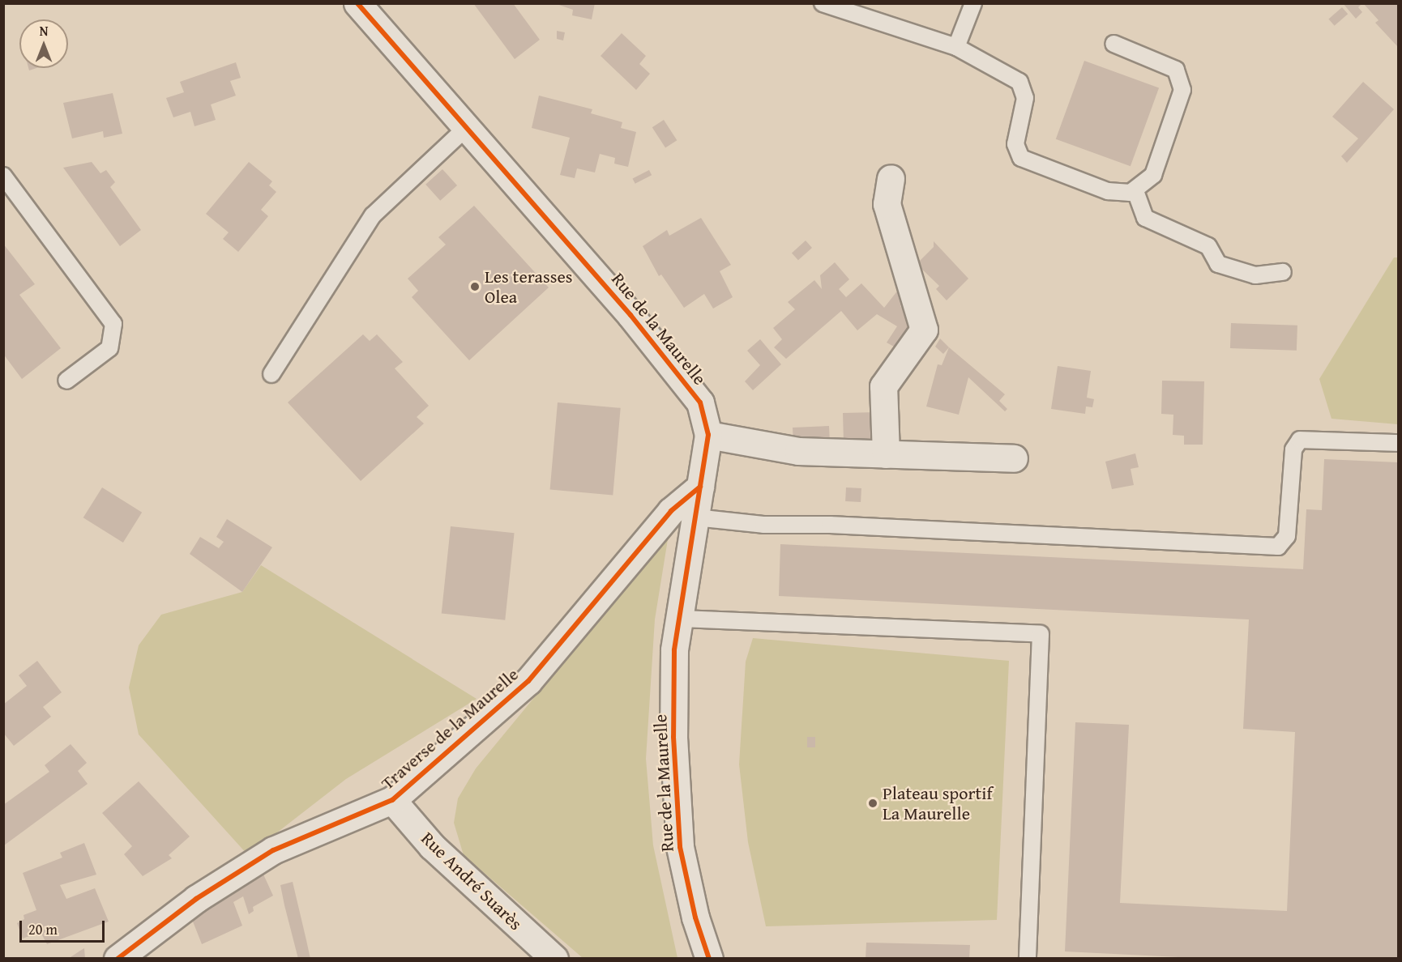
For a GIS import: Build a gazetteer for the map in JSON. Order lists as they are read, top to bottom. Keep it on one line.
{"streets":{"street":["Rue de la Maurelle","Traverse de la Maurelle","Rue André Suarès"]},"crossings":[["Rue de la Maurelle","Traverse de la Maurelle"],["Traverse de la Maurelle","Rue André Suarès"]],"places":["Les terasses Olea","Plateau sportif La Maurelle"],"scale_bar":"20 m","north":"top"}
